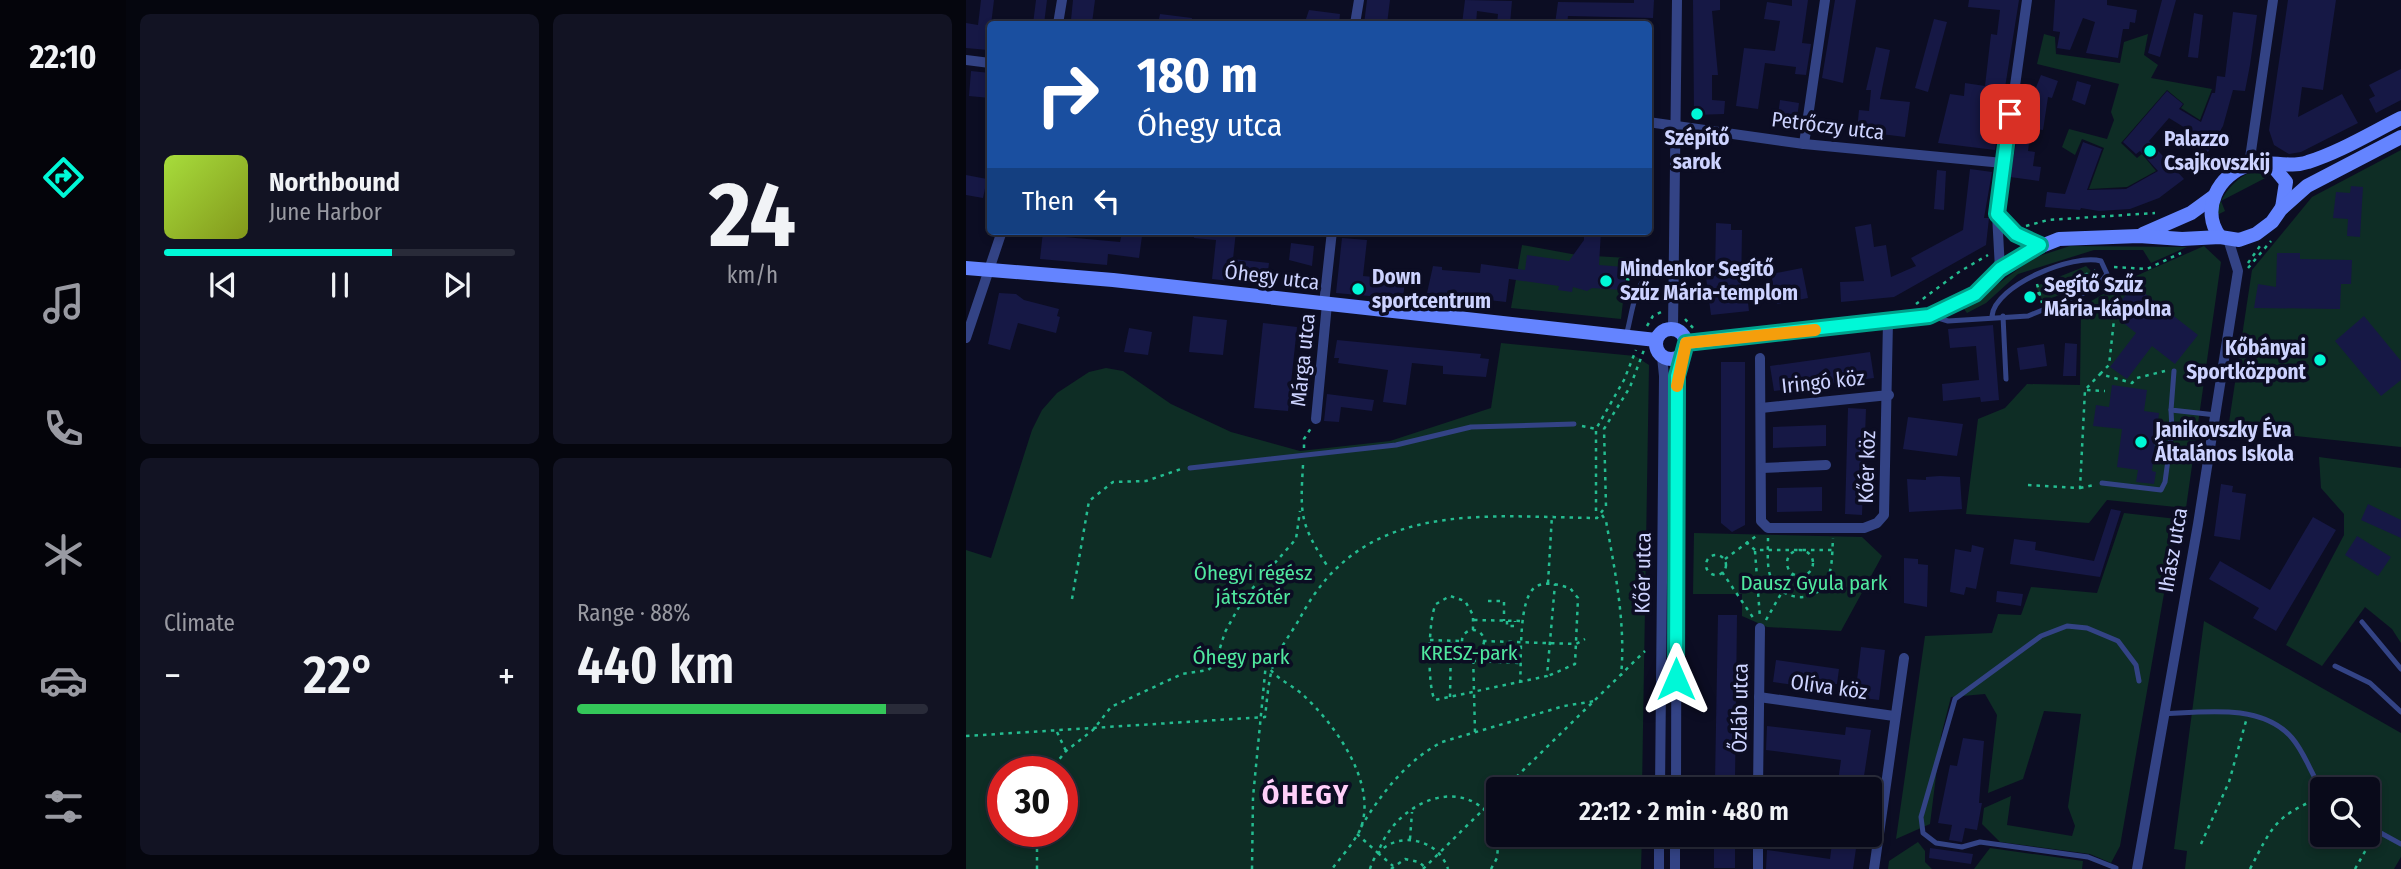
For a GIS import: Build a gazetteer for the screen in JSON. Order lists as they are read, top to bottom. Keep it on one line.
{"streets":{"street":["Petrőczy utca","Óhegy utca","Márga utca","Iringó köz","Kőér köz","Ihász utca","Kőér utca","Olíva köz","Őzláb utca"]},"crossings":[["Óhegy utca","Márga utca"],["Óhegy utca","Kőér utca"],["Iringó köz","Kőér köz"],["Olíva köz","Őzláb utca"]],"districts":["ÓHEGY"],"parks":["Óhegyi régész játszótér","Dausz Gyula park","KRESZ-park","Óhegy park"],"places":["Szépítő sarok","Palazzo Csajkovszkij","Mindenkor Segítő Szűz Mária-templom","Down sportcentrum","Segítő Szűz Mária-kápolna","Kőbányai Sportközpont","Janikovszky Éva Általános Iskola"],"page":{"tabs":"22:10","tile":[["24","km/h"],"Climate",["Range · 88%","440 km"]],"turn":["180 m","Óhegy utca"],"song":["Northbound","June Harbor"],"then":"Then","heat":["−","22°","+"],"limit":"30","trip":"22:12 · 2 min · 480 m"}}
